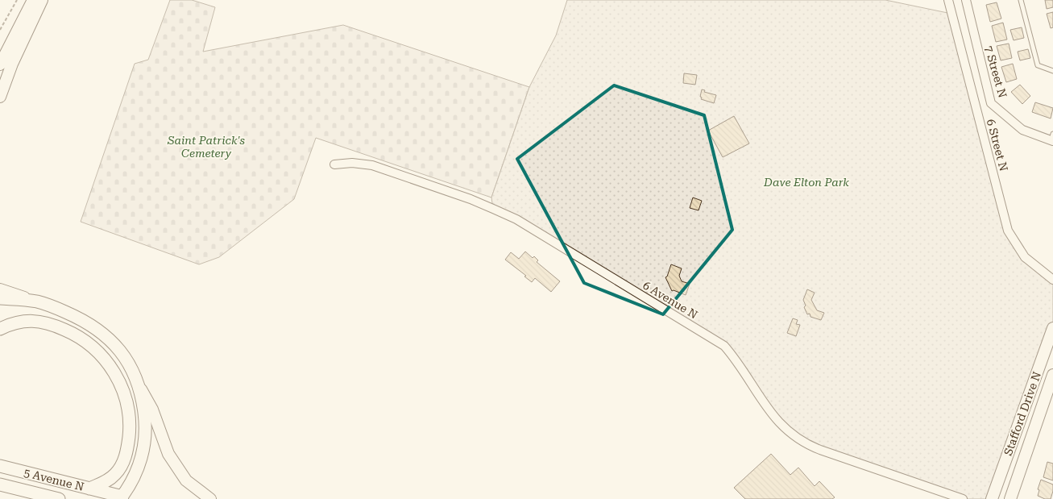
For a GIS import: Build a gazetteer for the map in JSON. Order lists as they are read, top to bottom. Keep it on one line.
{"streets":{"main road":["Stafford Drive N","5 Avenue N"],"street":["7 Street N","6 Street N","6 Avenue N"]},"parks":["Saint Patrick's Cemetery","Dave Elton Park"]}
